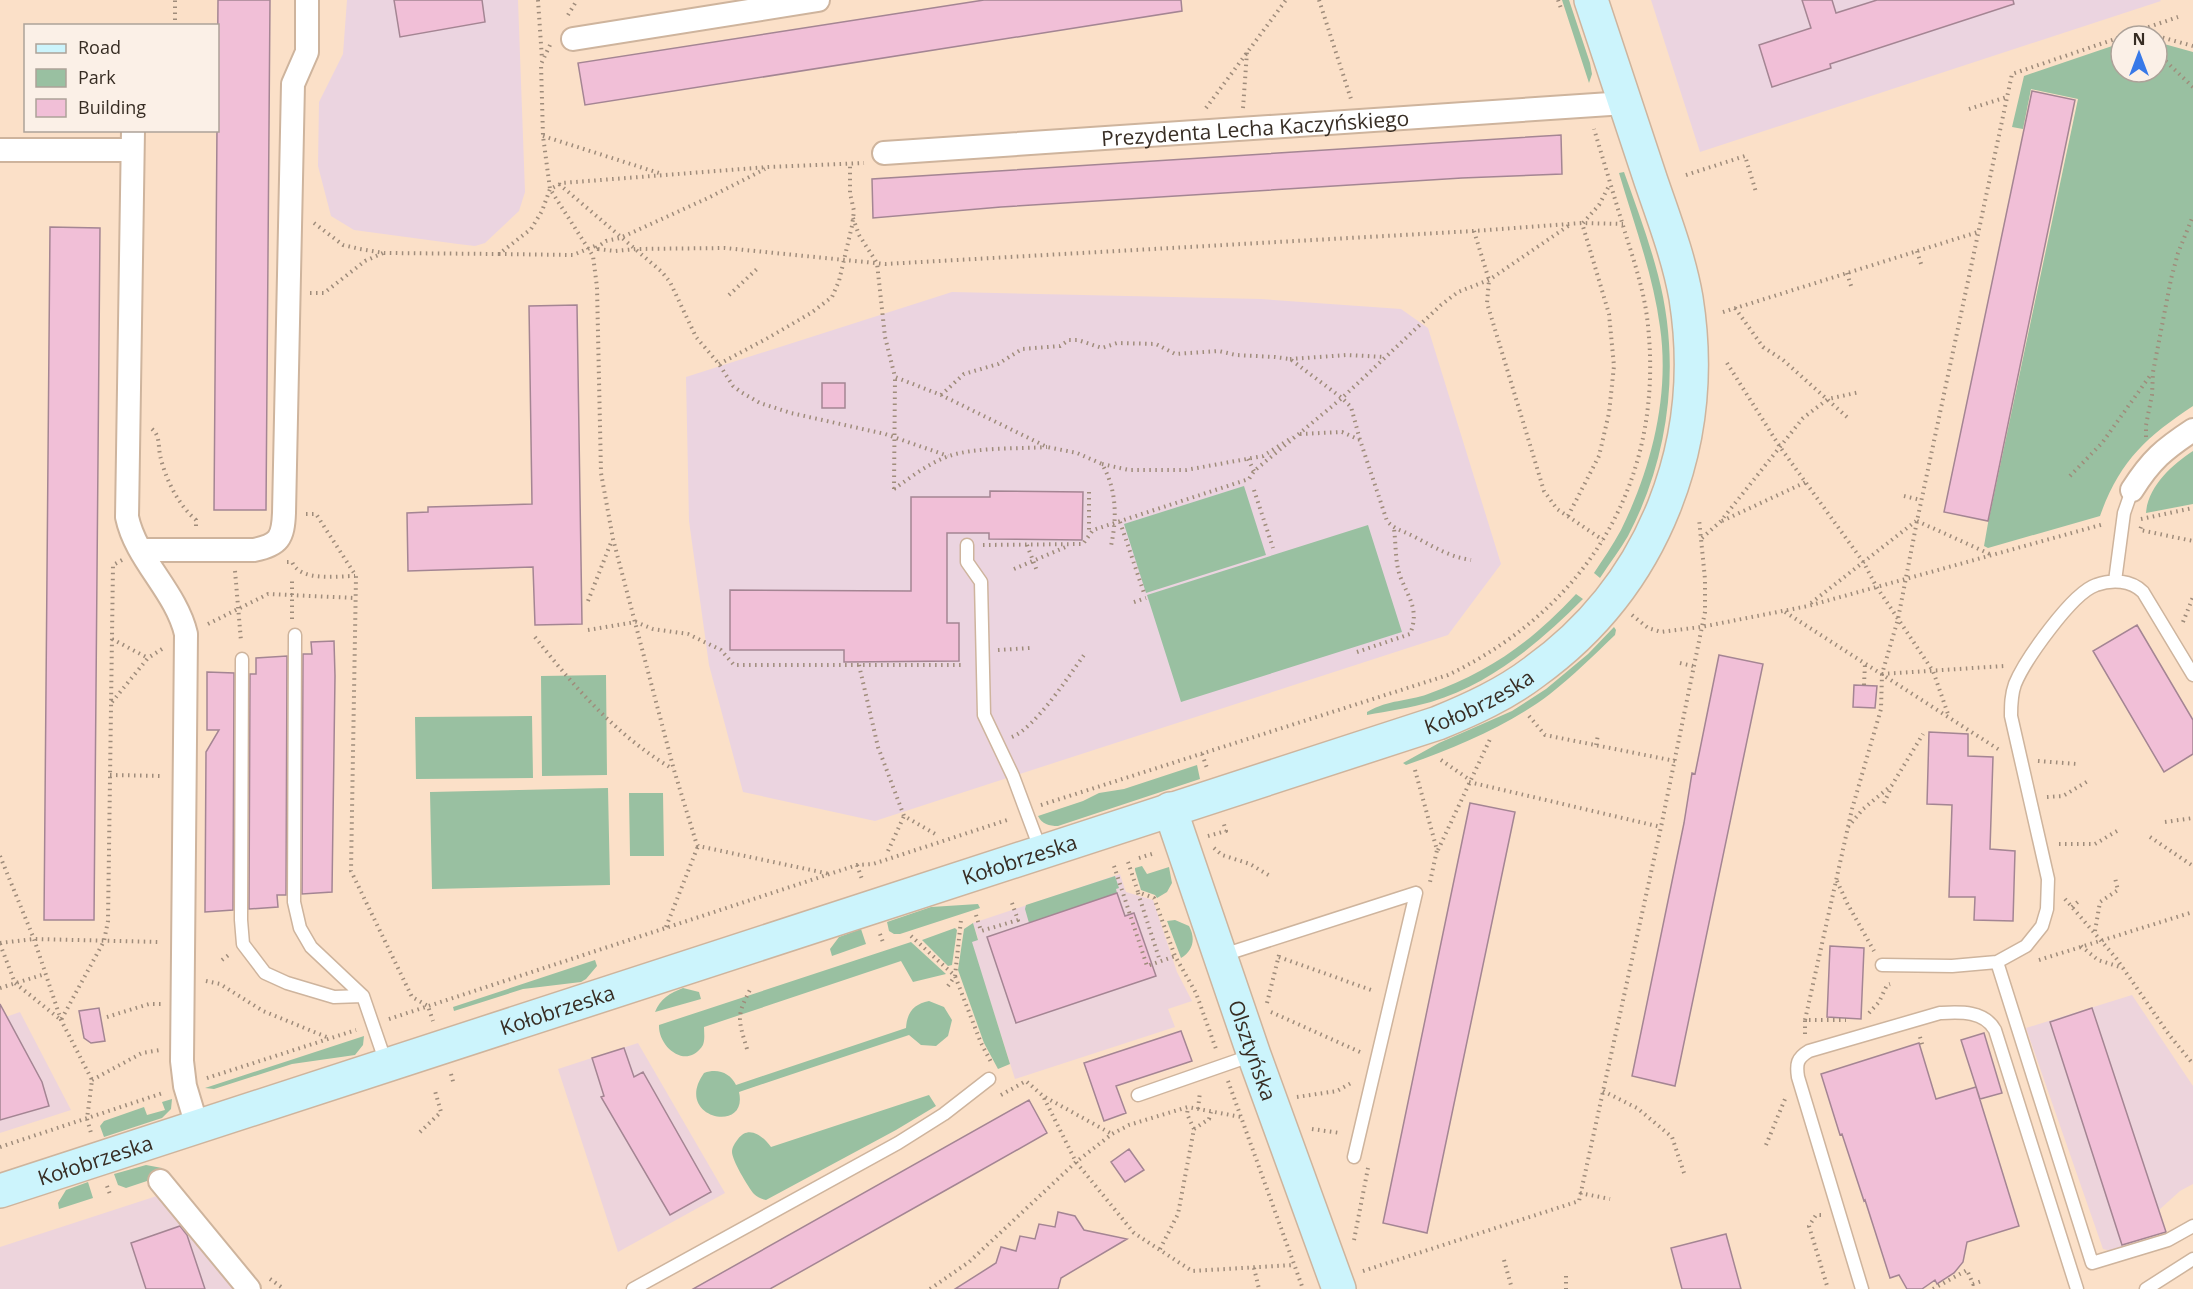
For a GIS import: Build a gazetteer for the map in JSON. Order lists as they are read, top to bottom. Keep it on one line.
{"streets":{"street":["Prezydenta Lecha Kaczyńskiego","Kołobrzeska","Olsztyńska"]},"crossings":[["Prezydenta Lecha Kaczyńskiego","Kołobrzeska"],["Kołobrzeska","Olsztyńska"]],"legend":["Road","Park","Building"],"north":"top"}
